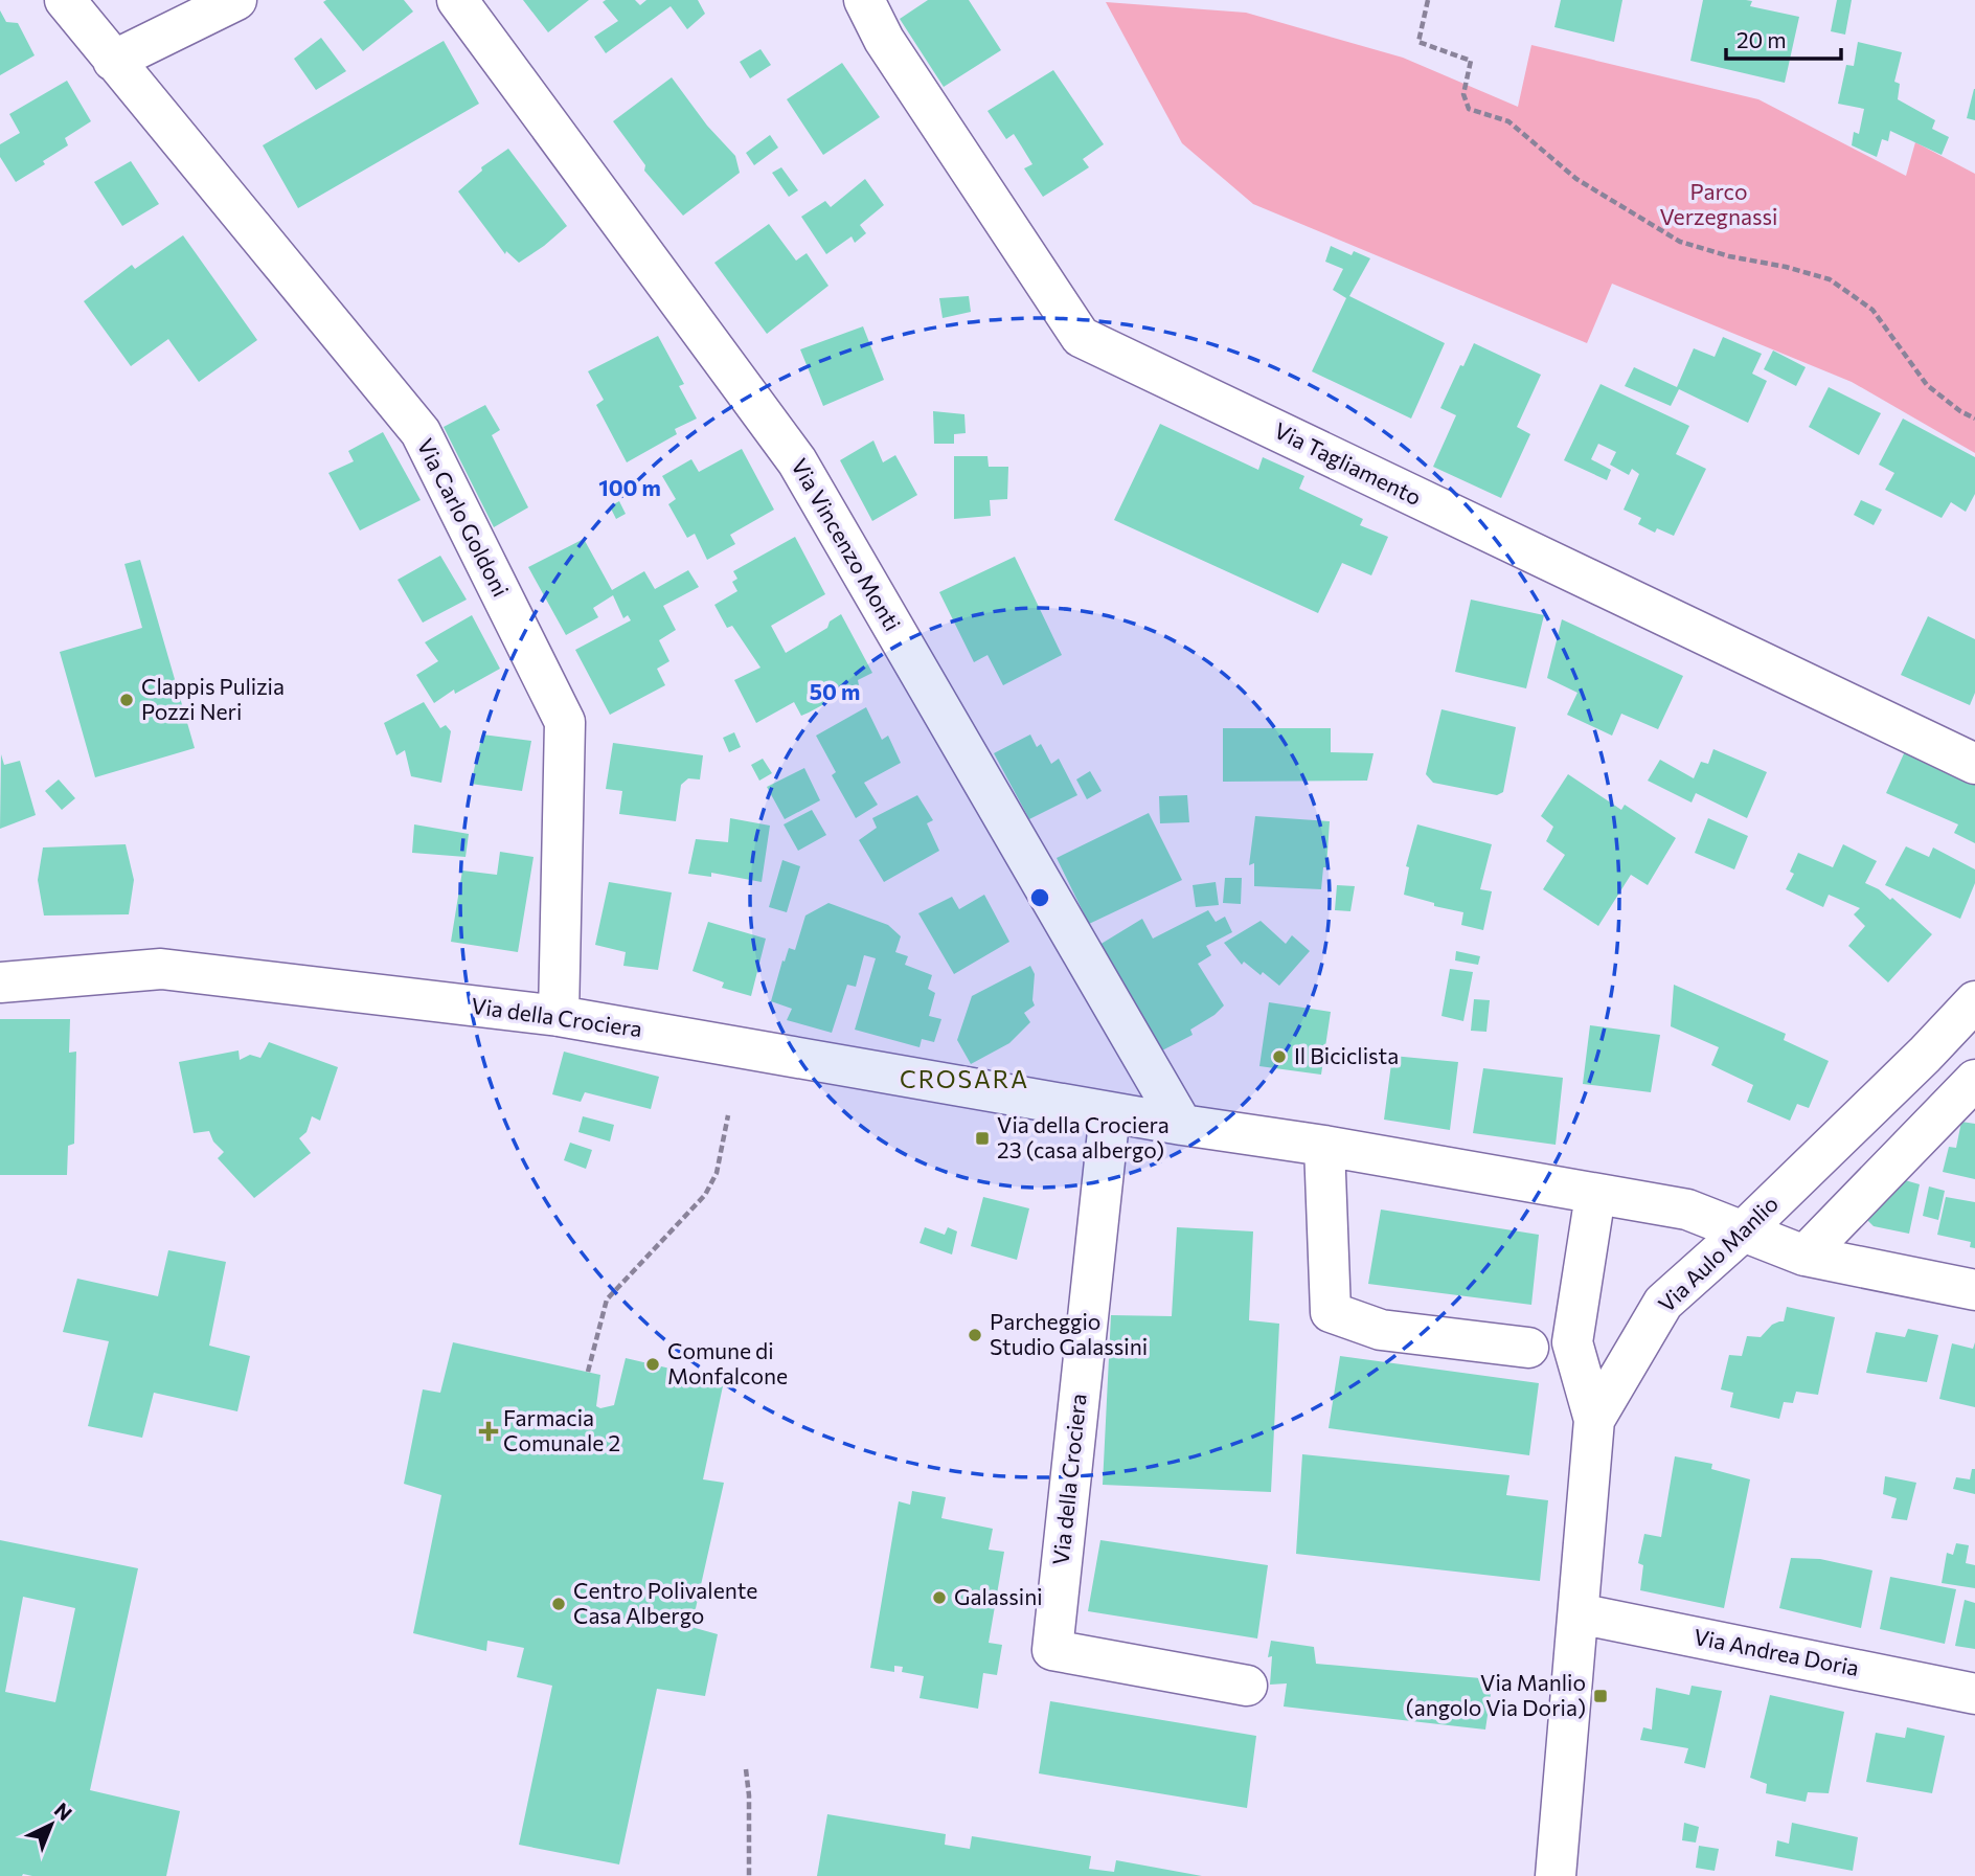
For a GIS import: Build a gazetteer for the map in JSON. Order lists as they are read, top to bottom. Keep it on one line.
{"streets":{"street":["Via Tagliamento","Via Carlo Goldoni","Via Vincenzo Monti","Via della Crociera","Via Aulo Manlio","Via Andrea Doria"]},"crossings":[["Via Carlo Goldoni","Via della Crociera"],["Via Vincenzo Monti","Via della Crociera"],["Via della Crociera","Via Aulo Manlio"],["Via Aulo Manlio","Via Andrea Doria"]],"districts":["CROSARA"],"parks":["Parco Verzegnassi"],"places":{"other":["Clappis Pulizia Pozzi Neri","Il Biciclista","Parcheggio Studio Galassini","Comune di Monfalcone","Galassini","Centro Polivalente Casa Albergo"],"transit":["Via della Crociera 23 (casa albergo)","Via Manlio (angolo Via Doria)"],"health":["Farmacia Comunale 2"]},"scale_bar":"20 m","north":"top right","rings":["100 m","50 m"]}
